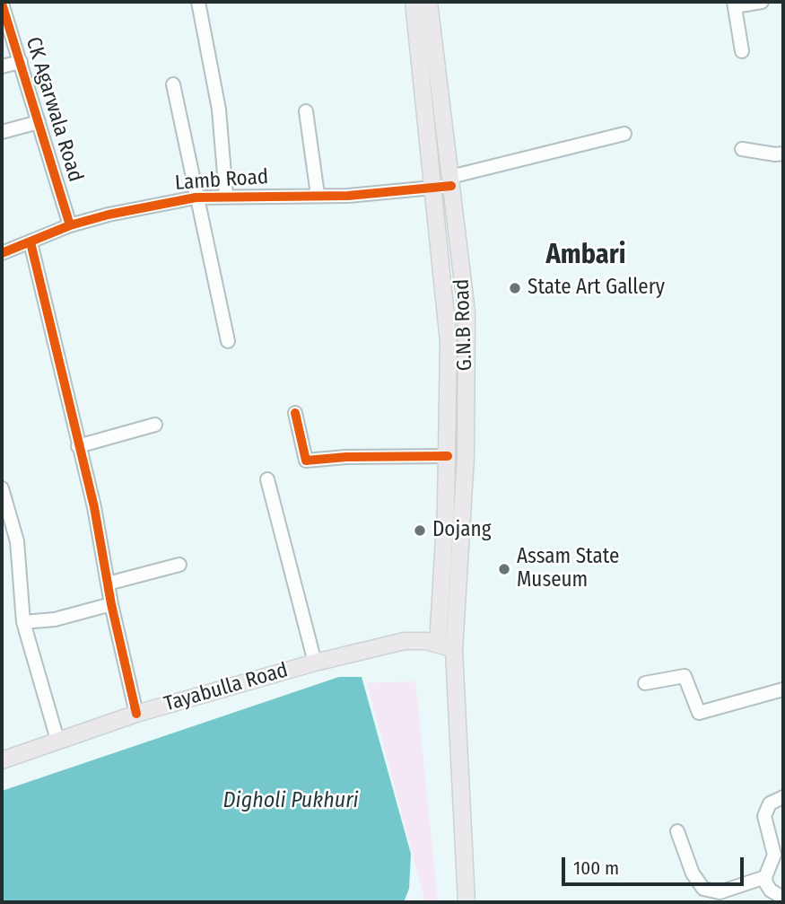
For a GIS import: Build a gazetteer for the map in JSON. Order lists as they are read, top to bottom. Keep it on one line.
{"streets":{"main road":["G.N.B Road","Tayabulla Road"],"street":["CK Agarwala Road","Lamb Road"]},"crossings":[["CK Agarwala Road","Lamb Road"],["Lamb Road","G.N.B Road"],["G.N.B Road","Tayabulla Road"]],"districts":["Ambari"],"water":["Digholi Pukhuri"],"places":["State Art Gallery","Dojang","Assam State Museum"],"scale_bar":"100 m"}
